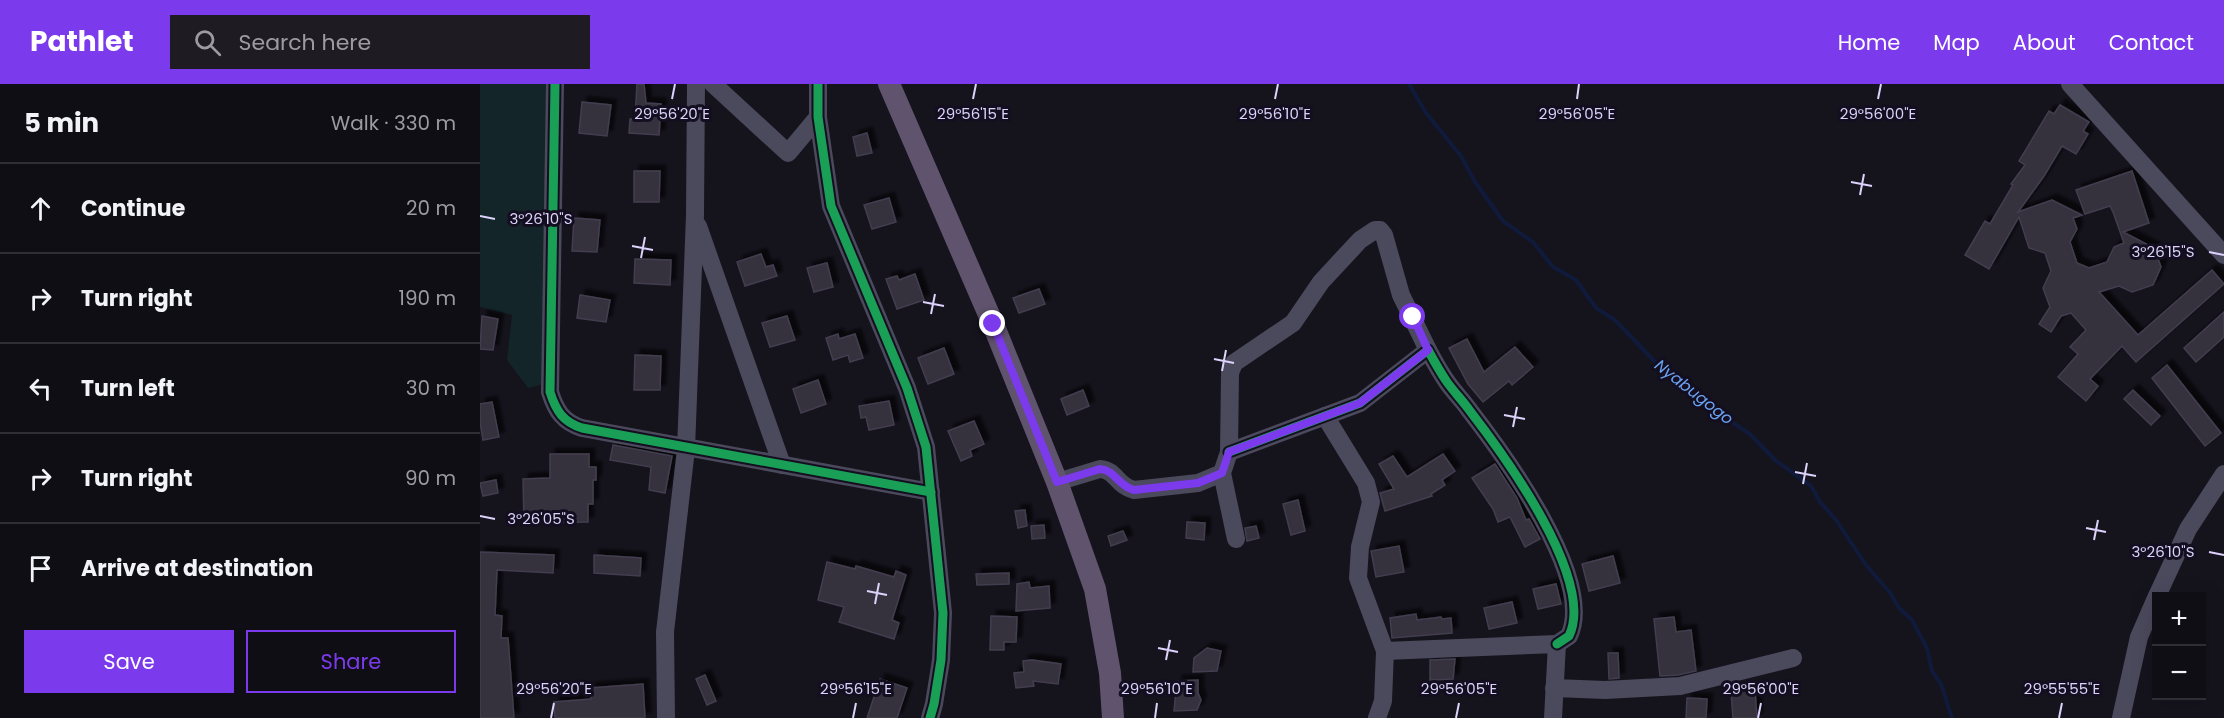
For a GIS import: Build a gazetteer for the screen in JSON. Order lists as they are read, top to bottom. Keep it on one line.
{"water":["Nyabugogo"],"page":{"header":"Pathlet","search":"Search here","nav":["Home","Map","About","Contact"],"heading":["5 min","Walk · 330 m"],"list":[["Continue","20 m"],["Turn right","190 m"],["Turn left","30 m"],["Turn right","90 m"],"Arrive at destination"],"map_buttons":["+","−"],"buttons":["Save","Share"]},"coordinates":["29°56'20\"E","29°56'15\"E","29°56'10\"E","29°56'05\"E","29°56'00\"E","3°26'10\"S","3°26'15\"S","3°26'05\"S","29°55'55\"E"]}
